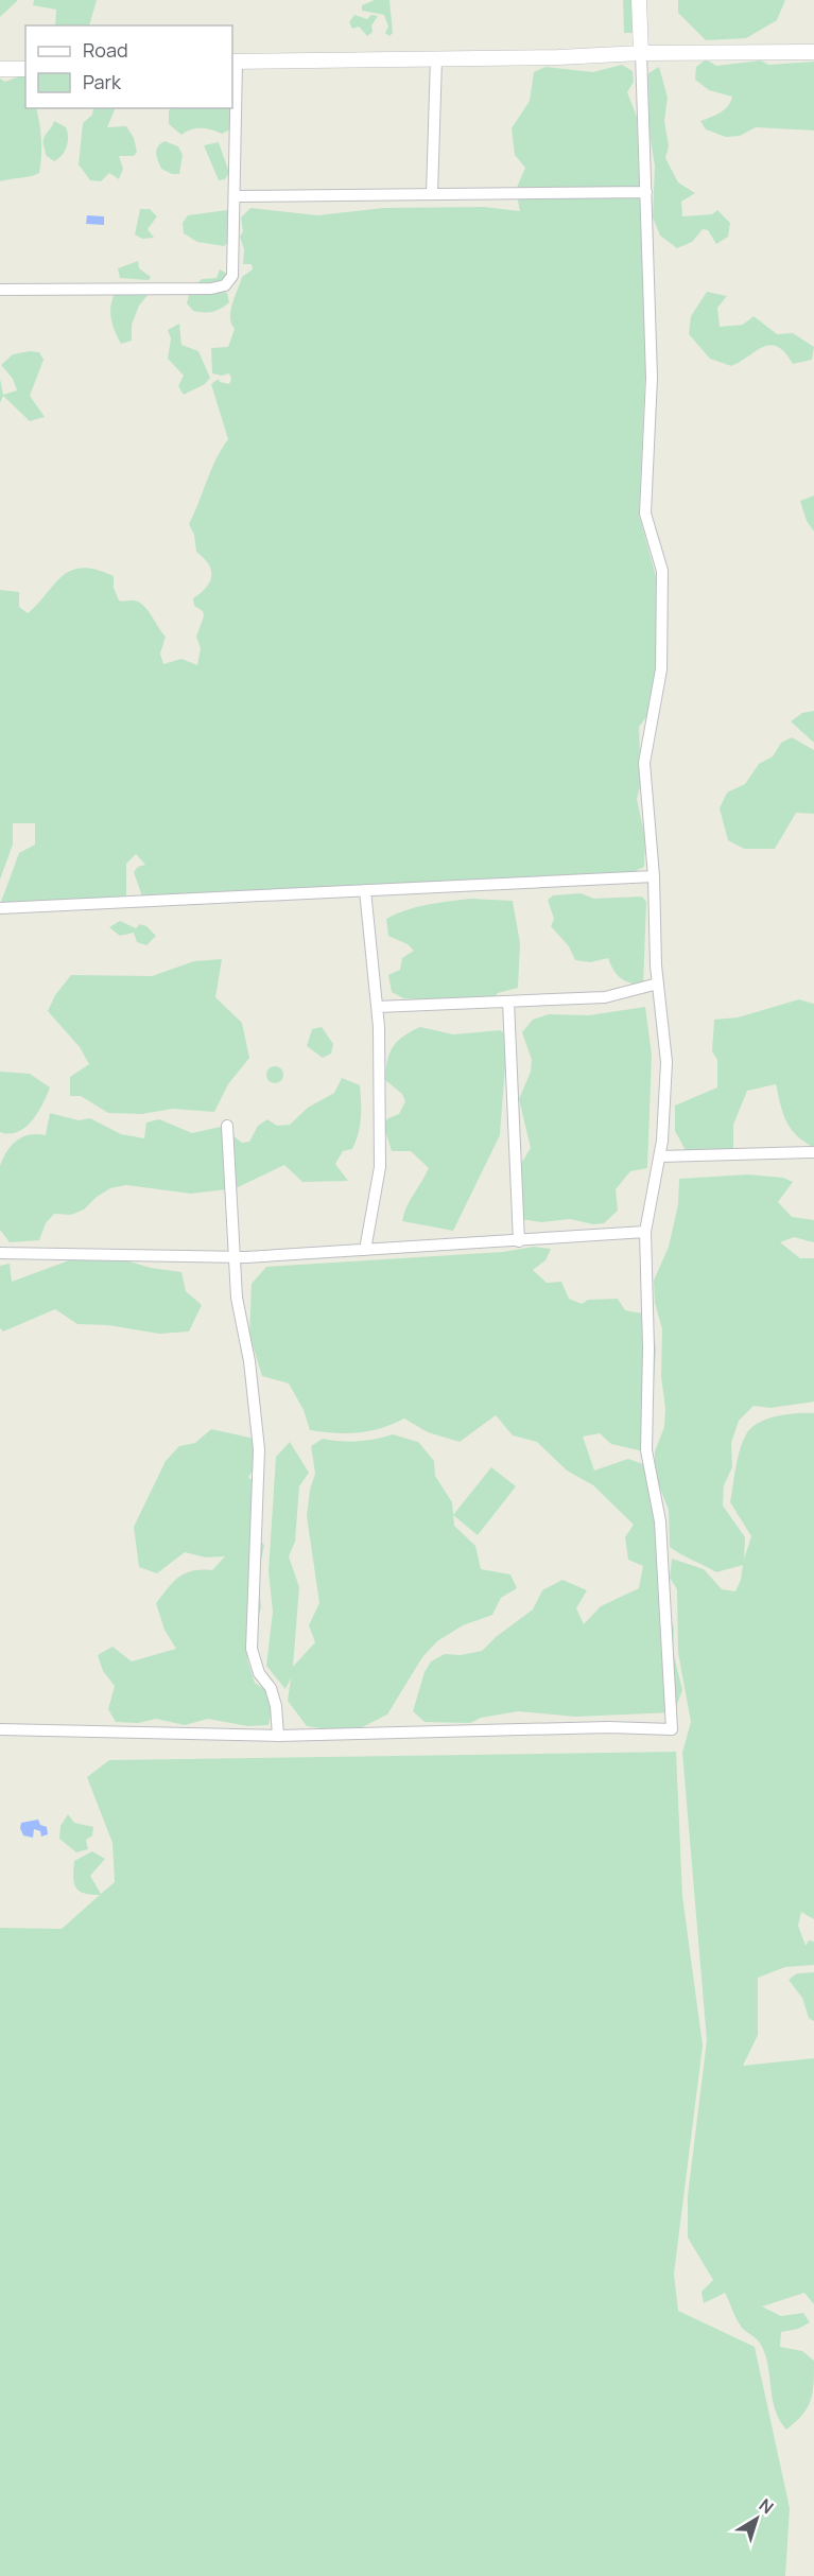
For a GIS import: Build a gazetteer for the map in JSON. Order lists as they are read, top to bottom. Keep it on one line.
{"legend":["Road","Park"],"north":"top right"}
